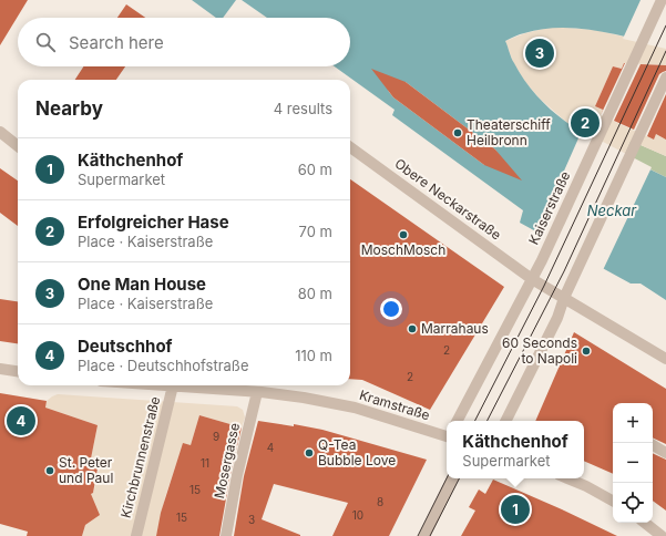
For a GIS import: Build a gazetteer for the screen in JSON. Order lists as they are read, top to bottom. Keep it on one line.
{"streets":{"street":["Obere Neckarstraße","Kaiserstraße","Kramstraße","Kirchbrunnenstraße","Mosergasse"]},"crossings":[["Obere Neckarstraße","Kaiserstraße"],["Kramstraße","Mosergasse"]],"water":["Neckar"],"places":["Theaterschiff Heilbronn","MoschMosch","Marrahaus","60 Seconds to Napoli","Q-Tea Bubble Love","St. Peter und Paul"],"house_numbers":["2","2","9","4","11","15","8","10","15","3"],"page":{"search":"Search here","pins":["3","2","4","1"],"heading":["Nearby","4 results"],"list":[{"mark":"1","name":"Käthchenhof","note":"Supermarket","value":"60 m"},{"mark":"2","name":"Erfolgreicher Hase","note":"Place · Kaiserstraße","value":"70 m"},{"mark":"3","name":"One Man House","note":"Place · Kaiserstraße","value":"80 m"},{"mark":"4","name":"Deutschhof","note":"Place · Deutschhofstraße","value":"110 m"}],"map_buttons":["+","−"],"popup":["Käthchenhof","Supermarket"]}}
